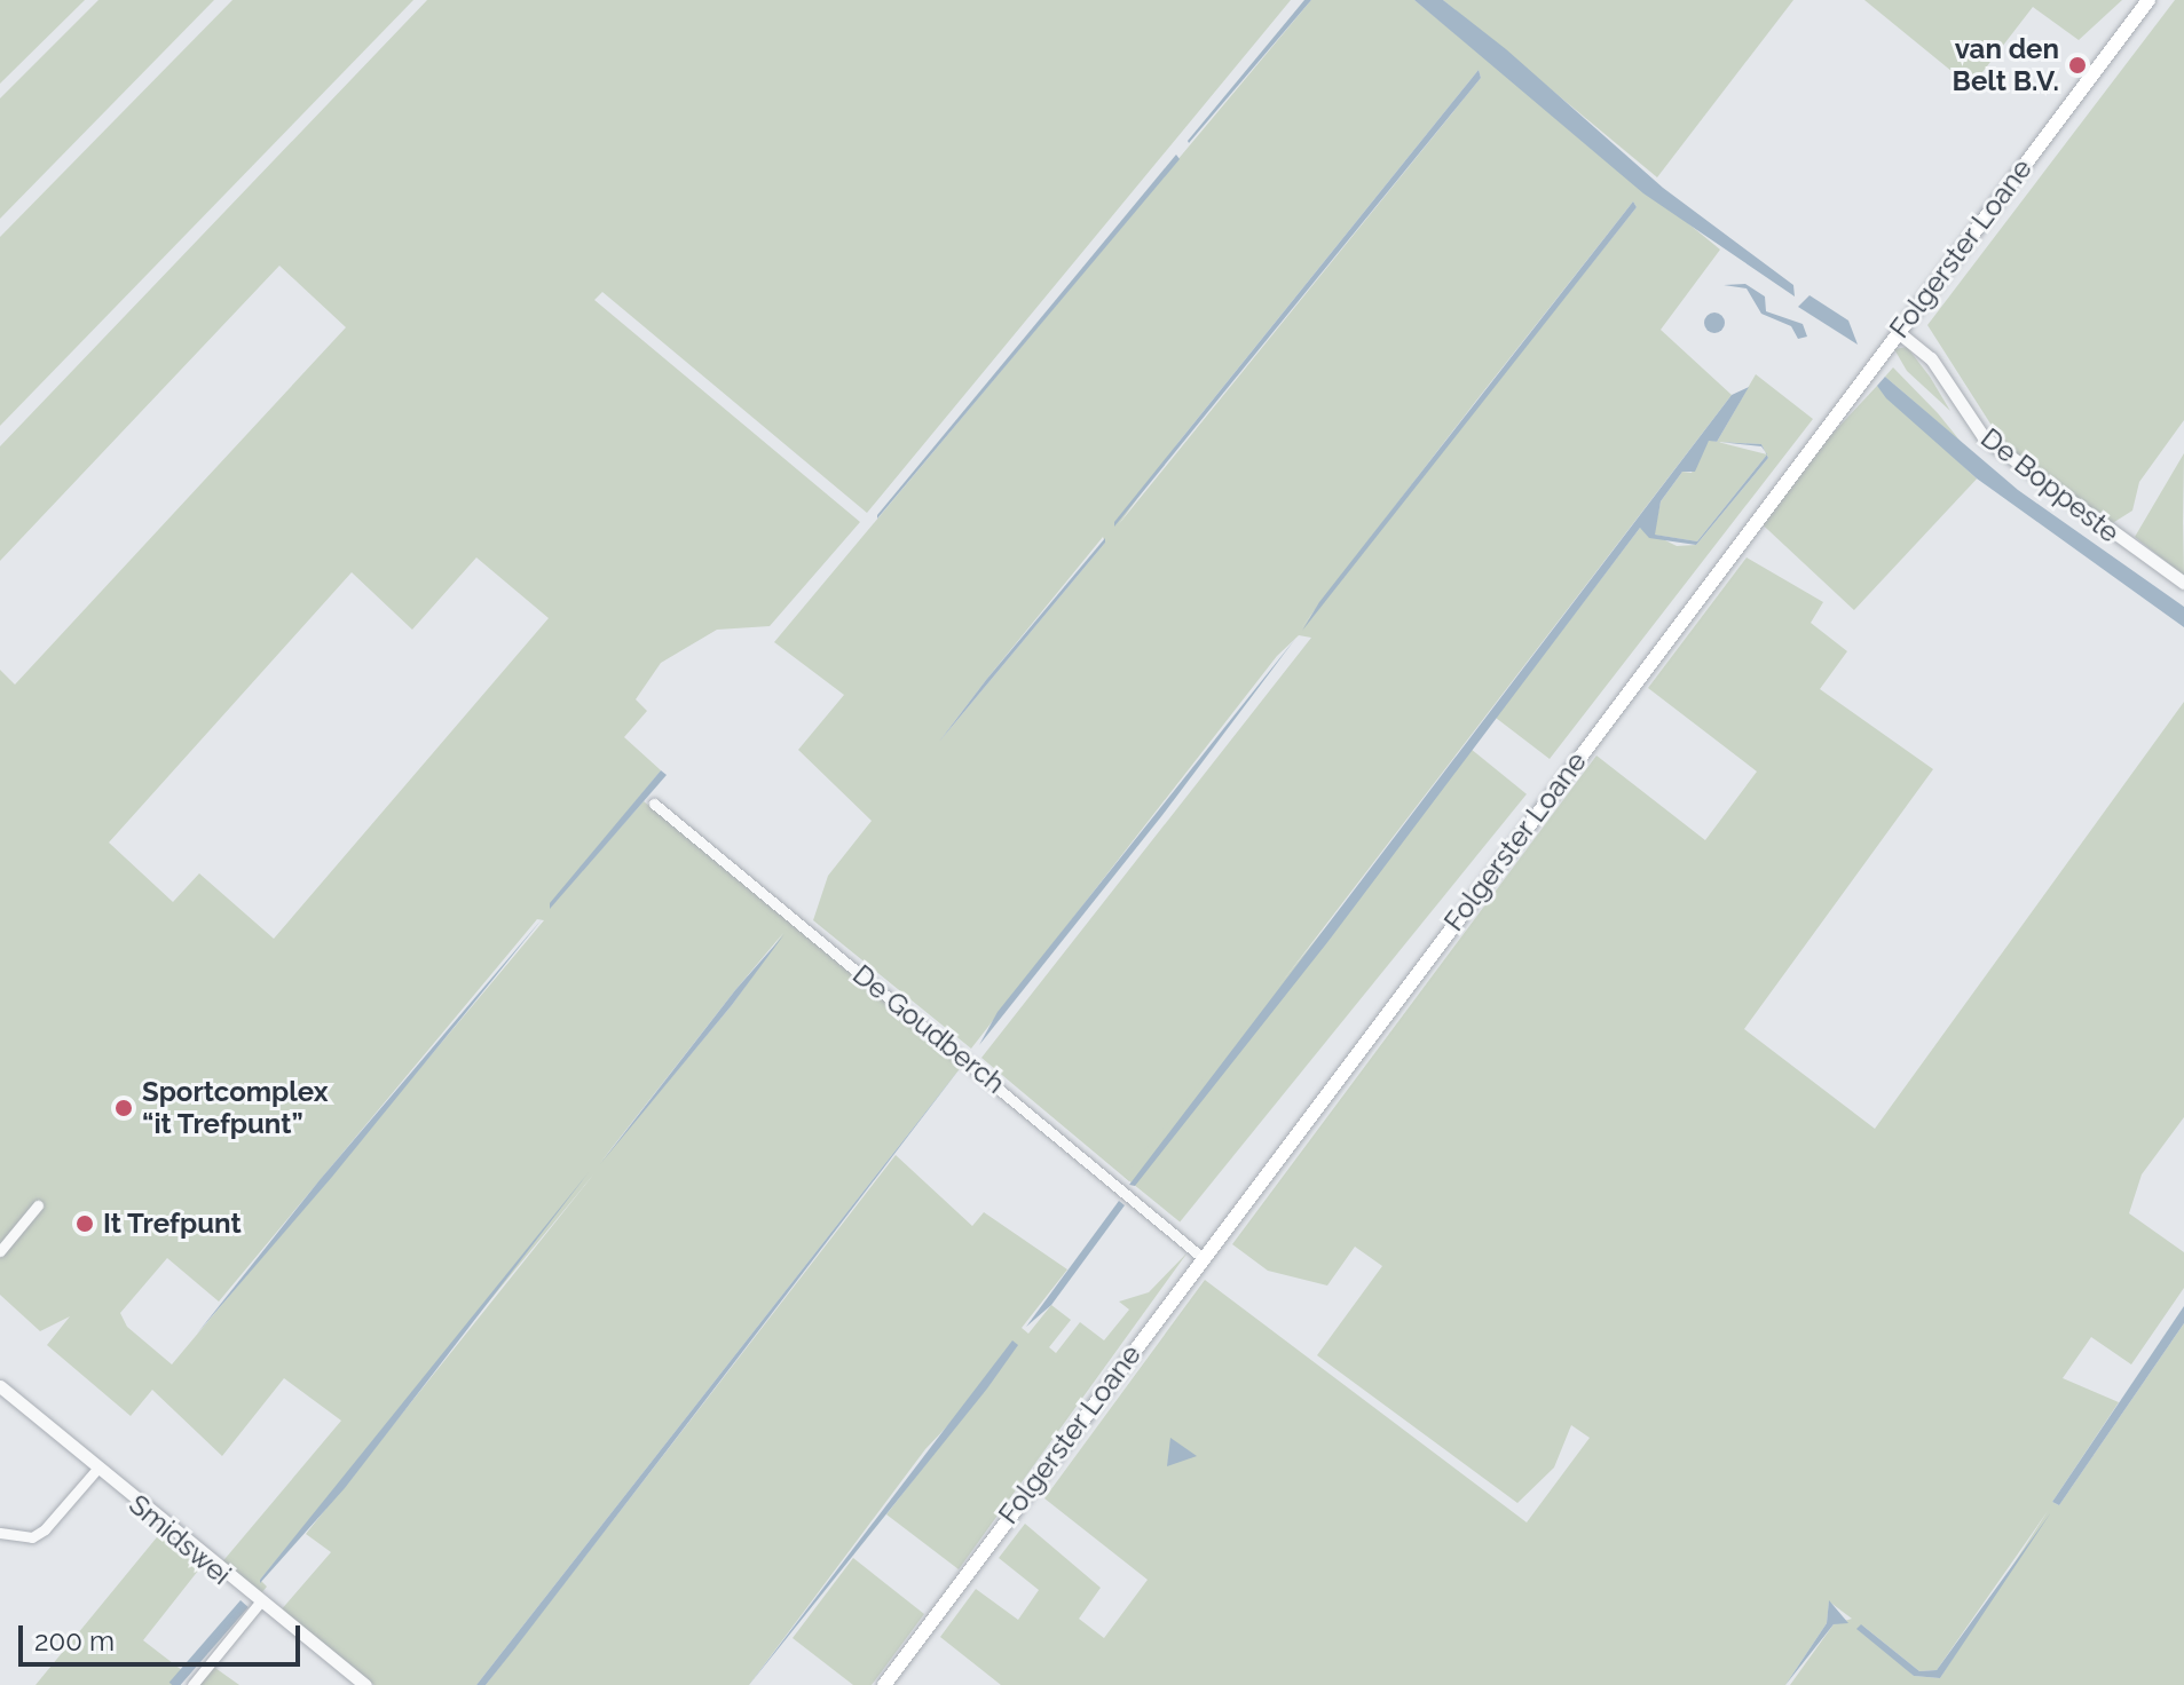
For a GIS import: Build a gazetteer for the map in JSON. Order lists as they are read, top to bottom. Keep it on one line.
{"streets":{"main road":["Folgerster Loane"],"street":["De Boppeste","De Goudberch","Smidswei"]},"crossings":[["Folgerster Loane","De Boppeste"],["Folgerster Loane","De Goudberch"]],"places":["van den Belt B.V.","Sportcomplex “it Trefpunt”","It Trefpunt"],"scale_bar":"200 m"}
